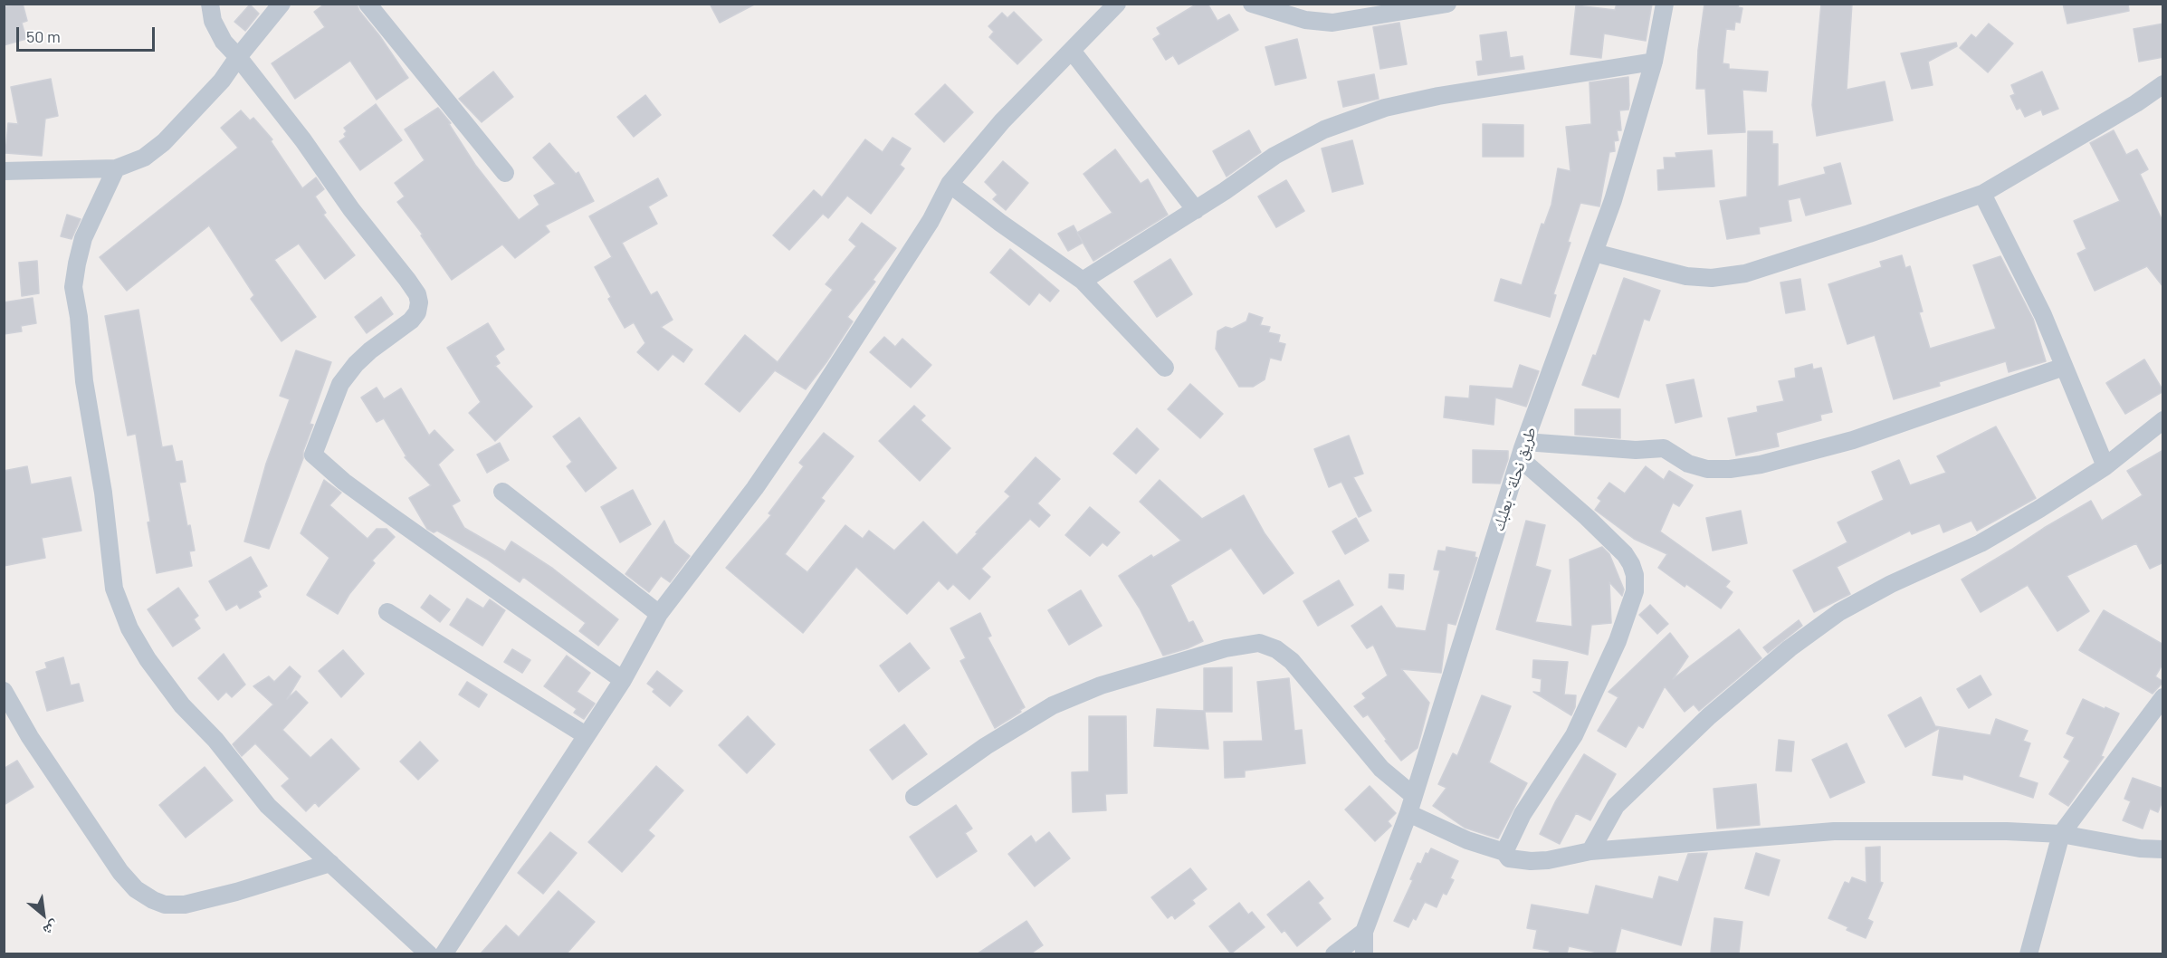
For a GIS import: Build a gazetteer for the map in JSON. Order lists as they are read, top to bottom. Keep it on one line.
{"streets":{"street":["طريق نحلة - بعلبك"]},"scale_bar":"50 m","north":"bottom right"}
